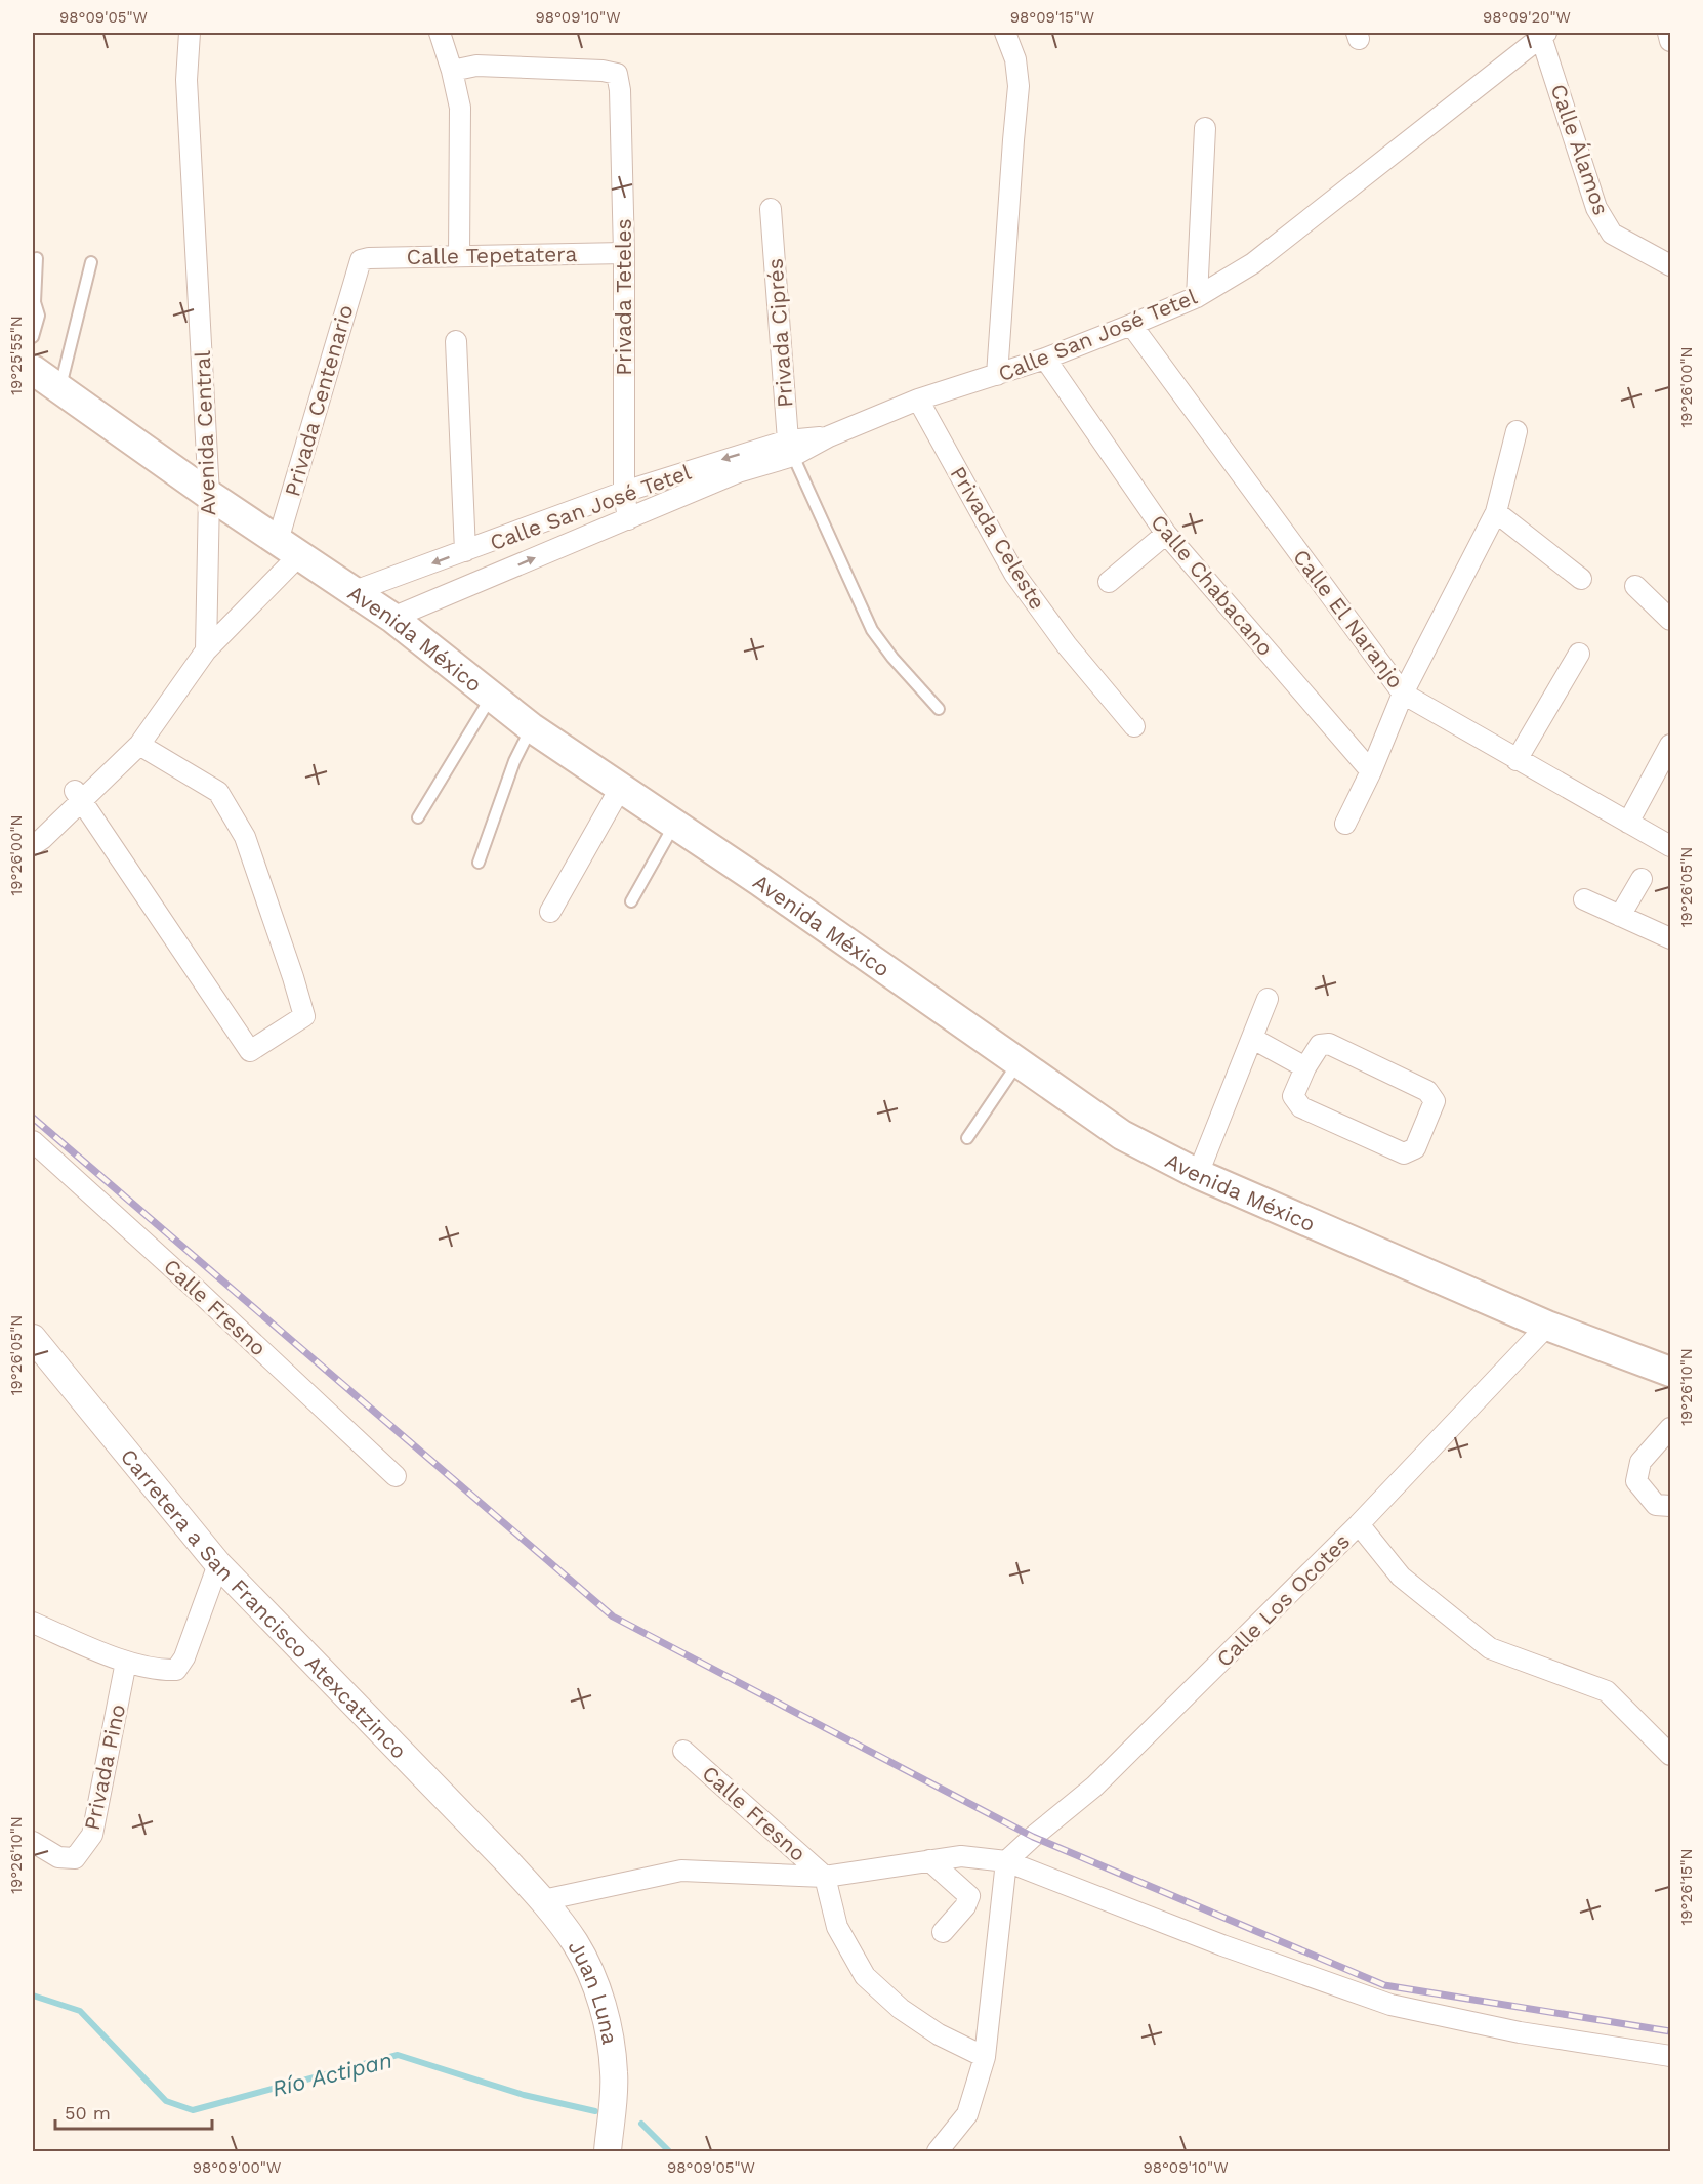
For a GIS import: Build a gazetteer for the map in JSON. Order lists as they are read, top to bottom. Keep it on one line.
{"streets":{"main road":["Avenida México"],"street":["Calle Álamos","Calle Tepetatera","Privada Teteles","Privada Ciprés","Calle San José Tetel","Privada Centenario","Avenida Central","Privada Celeste","Calle Chabacano","Calle El Naranjo","Calle Fresno","Calle Los Ocotes","Carretera a San Francisco Atexcatzinco","Privada Pino","Juan Luna"]},"crossings":[["Calle Álamos","Calle San José Tetel"],["Calle Tepetatera","Privada Teteles"],["Calle Tepetatera","Privada Centenario"],["Privada Teteles","Calle San José Tetel"],["Privada Ciprés","Calle San José Tetel"],["Calle San José Tetel","Privada Celeste"],["Calle San José Tetel","Calle Chabacano"],["Calle San José Tetel","Calle El Naranjo"],["Calle San José Tetel","Avenida México"],["Privada Centenario","Avenida México"],["Avenida Central","Avenida México"],["Avenida México","Calle Los Ocotes"],["Carretera a San Francisco Atexcatzinco","Juan Luna"]],"water":["Río Actipan"],"scale_bar":"50 m","coordinates":["98°09'05\"W","98°09'10\"W","98°09'15\"W","98°09'20\"W","19°25'55\"N","19°26'00\"N","19°26'05\"N","19°26'10\"N","19°26'15\"N","98°09'00\"W"]}
